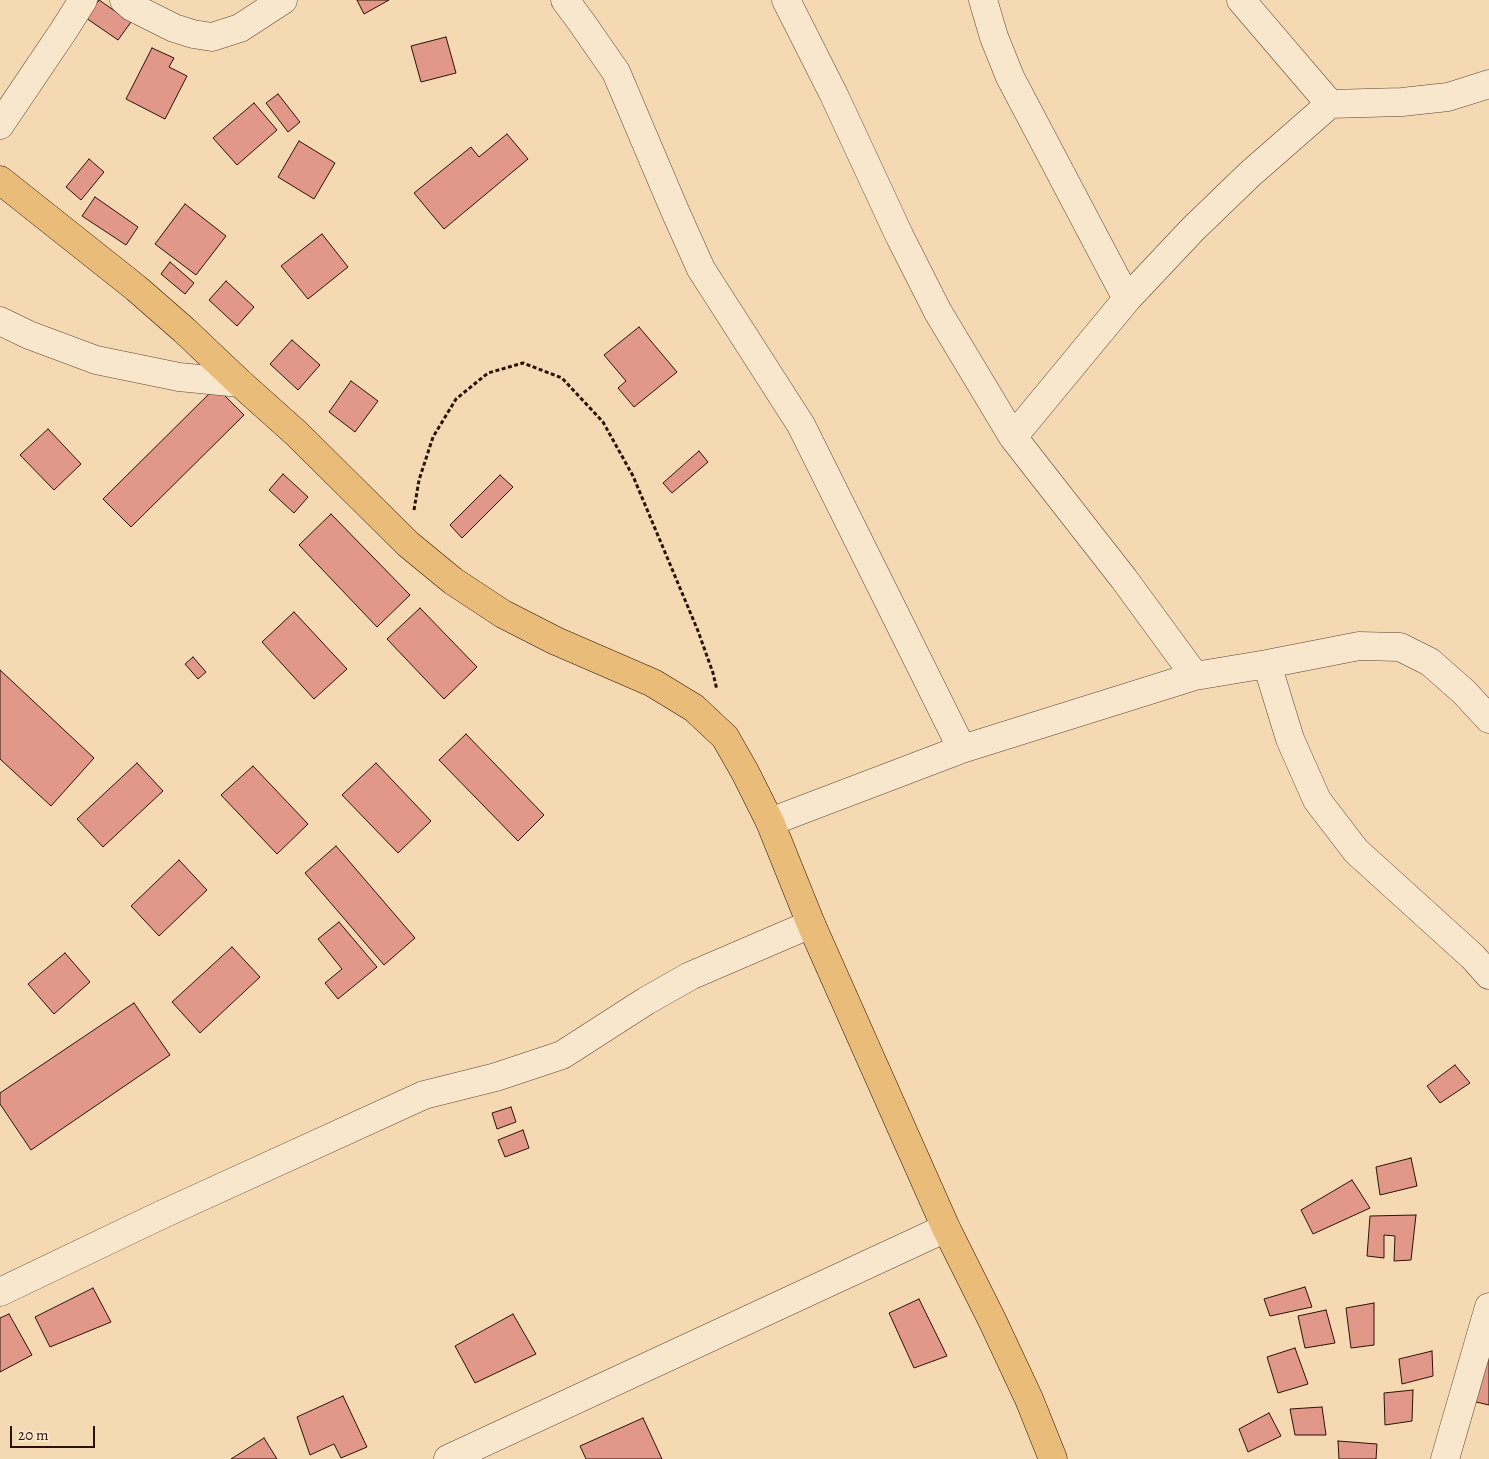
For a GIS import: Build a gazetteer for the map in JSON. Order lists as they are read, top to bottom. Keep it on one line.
{"scale_bar":"20 m"}
